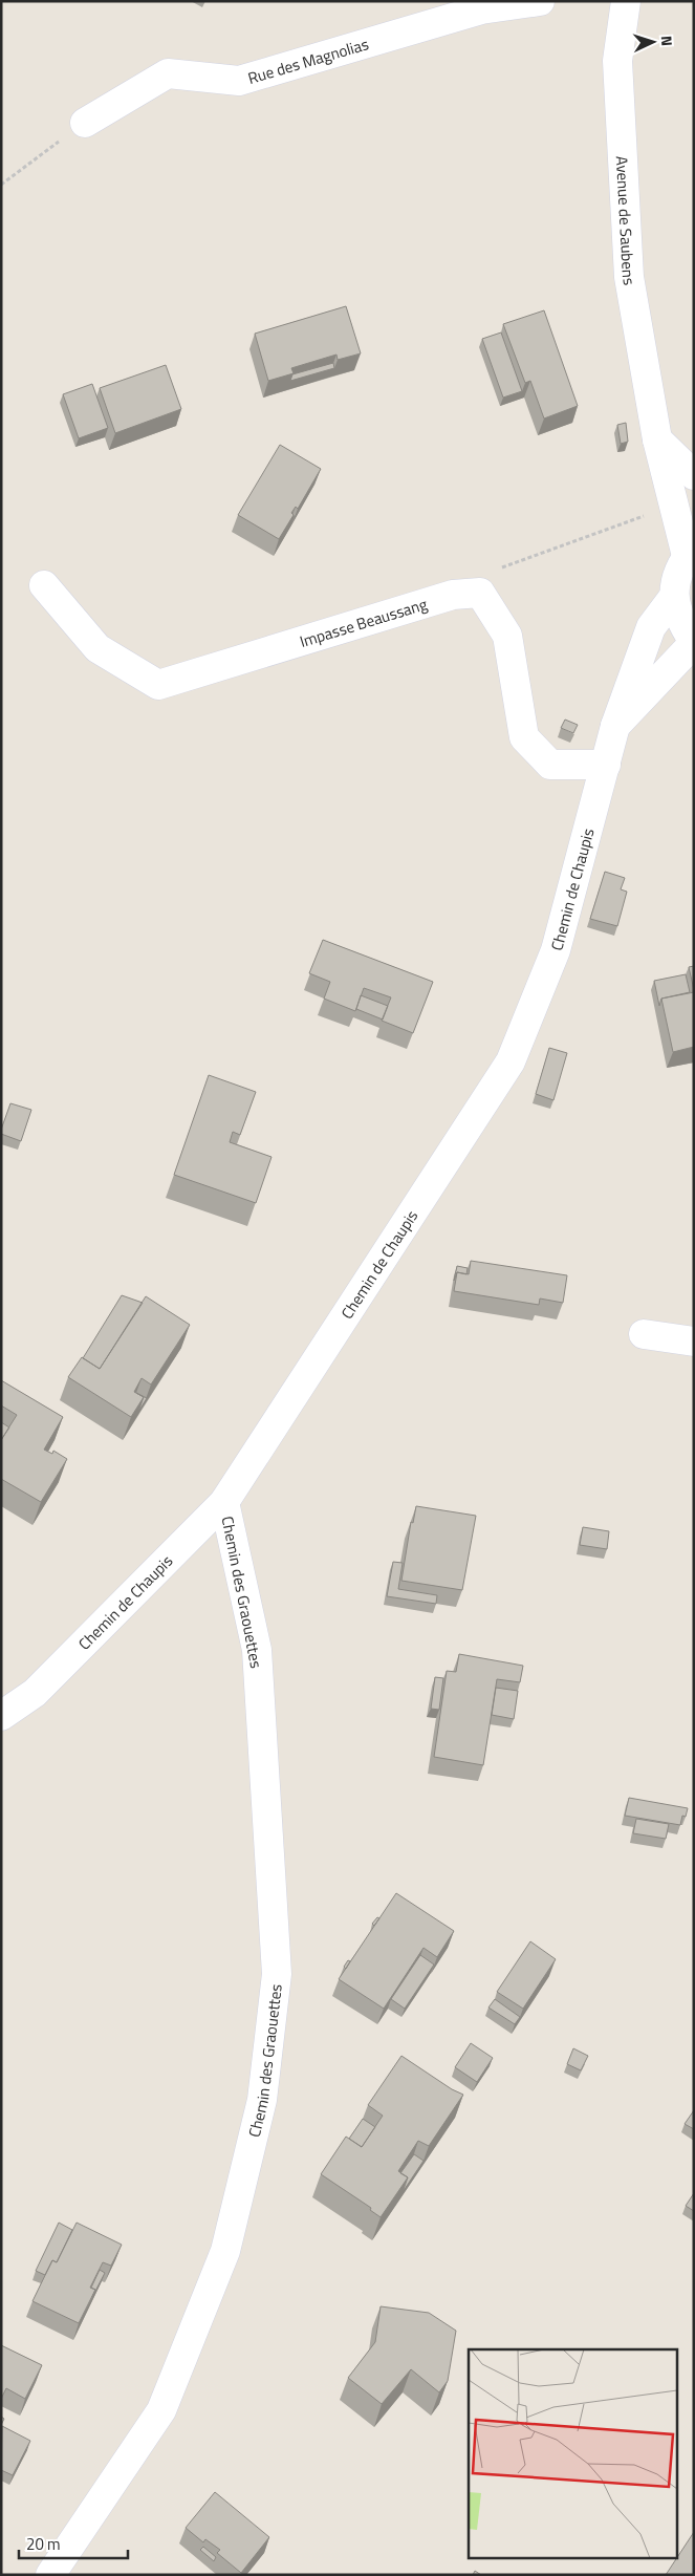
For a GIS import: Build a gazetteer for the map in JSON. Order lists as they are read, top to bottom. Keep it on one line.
{"streets":{"street":["Rue des Magnolias","Avenue de Saubens","Impasse Beaussang","Chemin de Chaupis","Chemin des Graouettes"]},"crossings":[["Chemin de Chaupis","Chemin des Graouettes"]],"scale_bar":"20 m","north":"right"}
